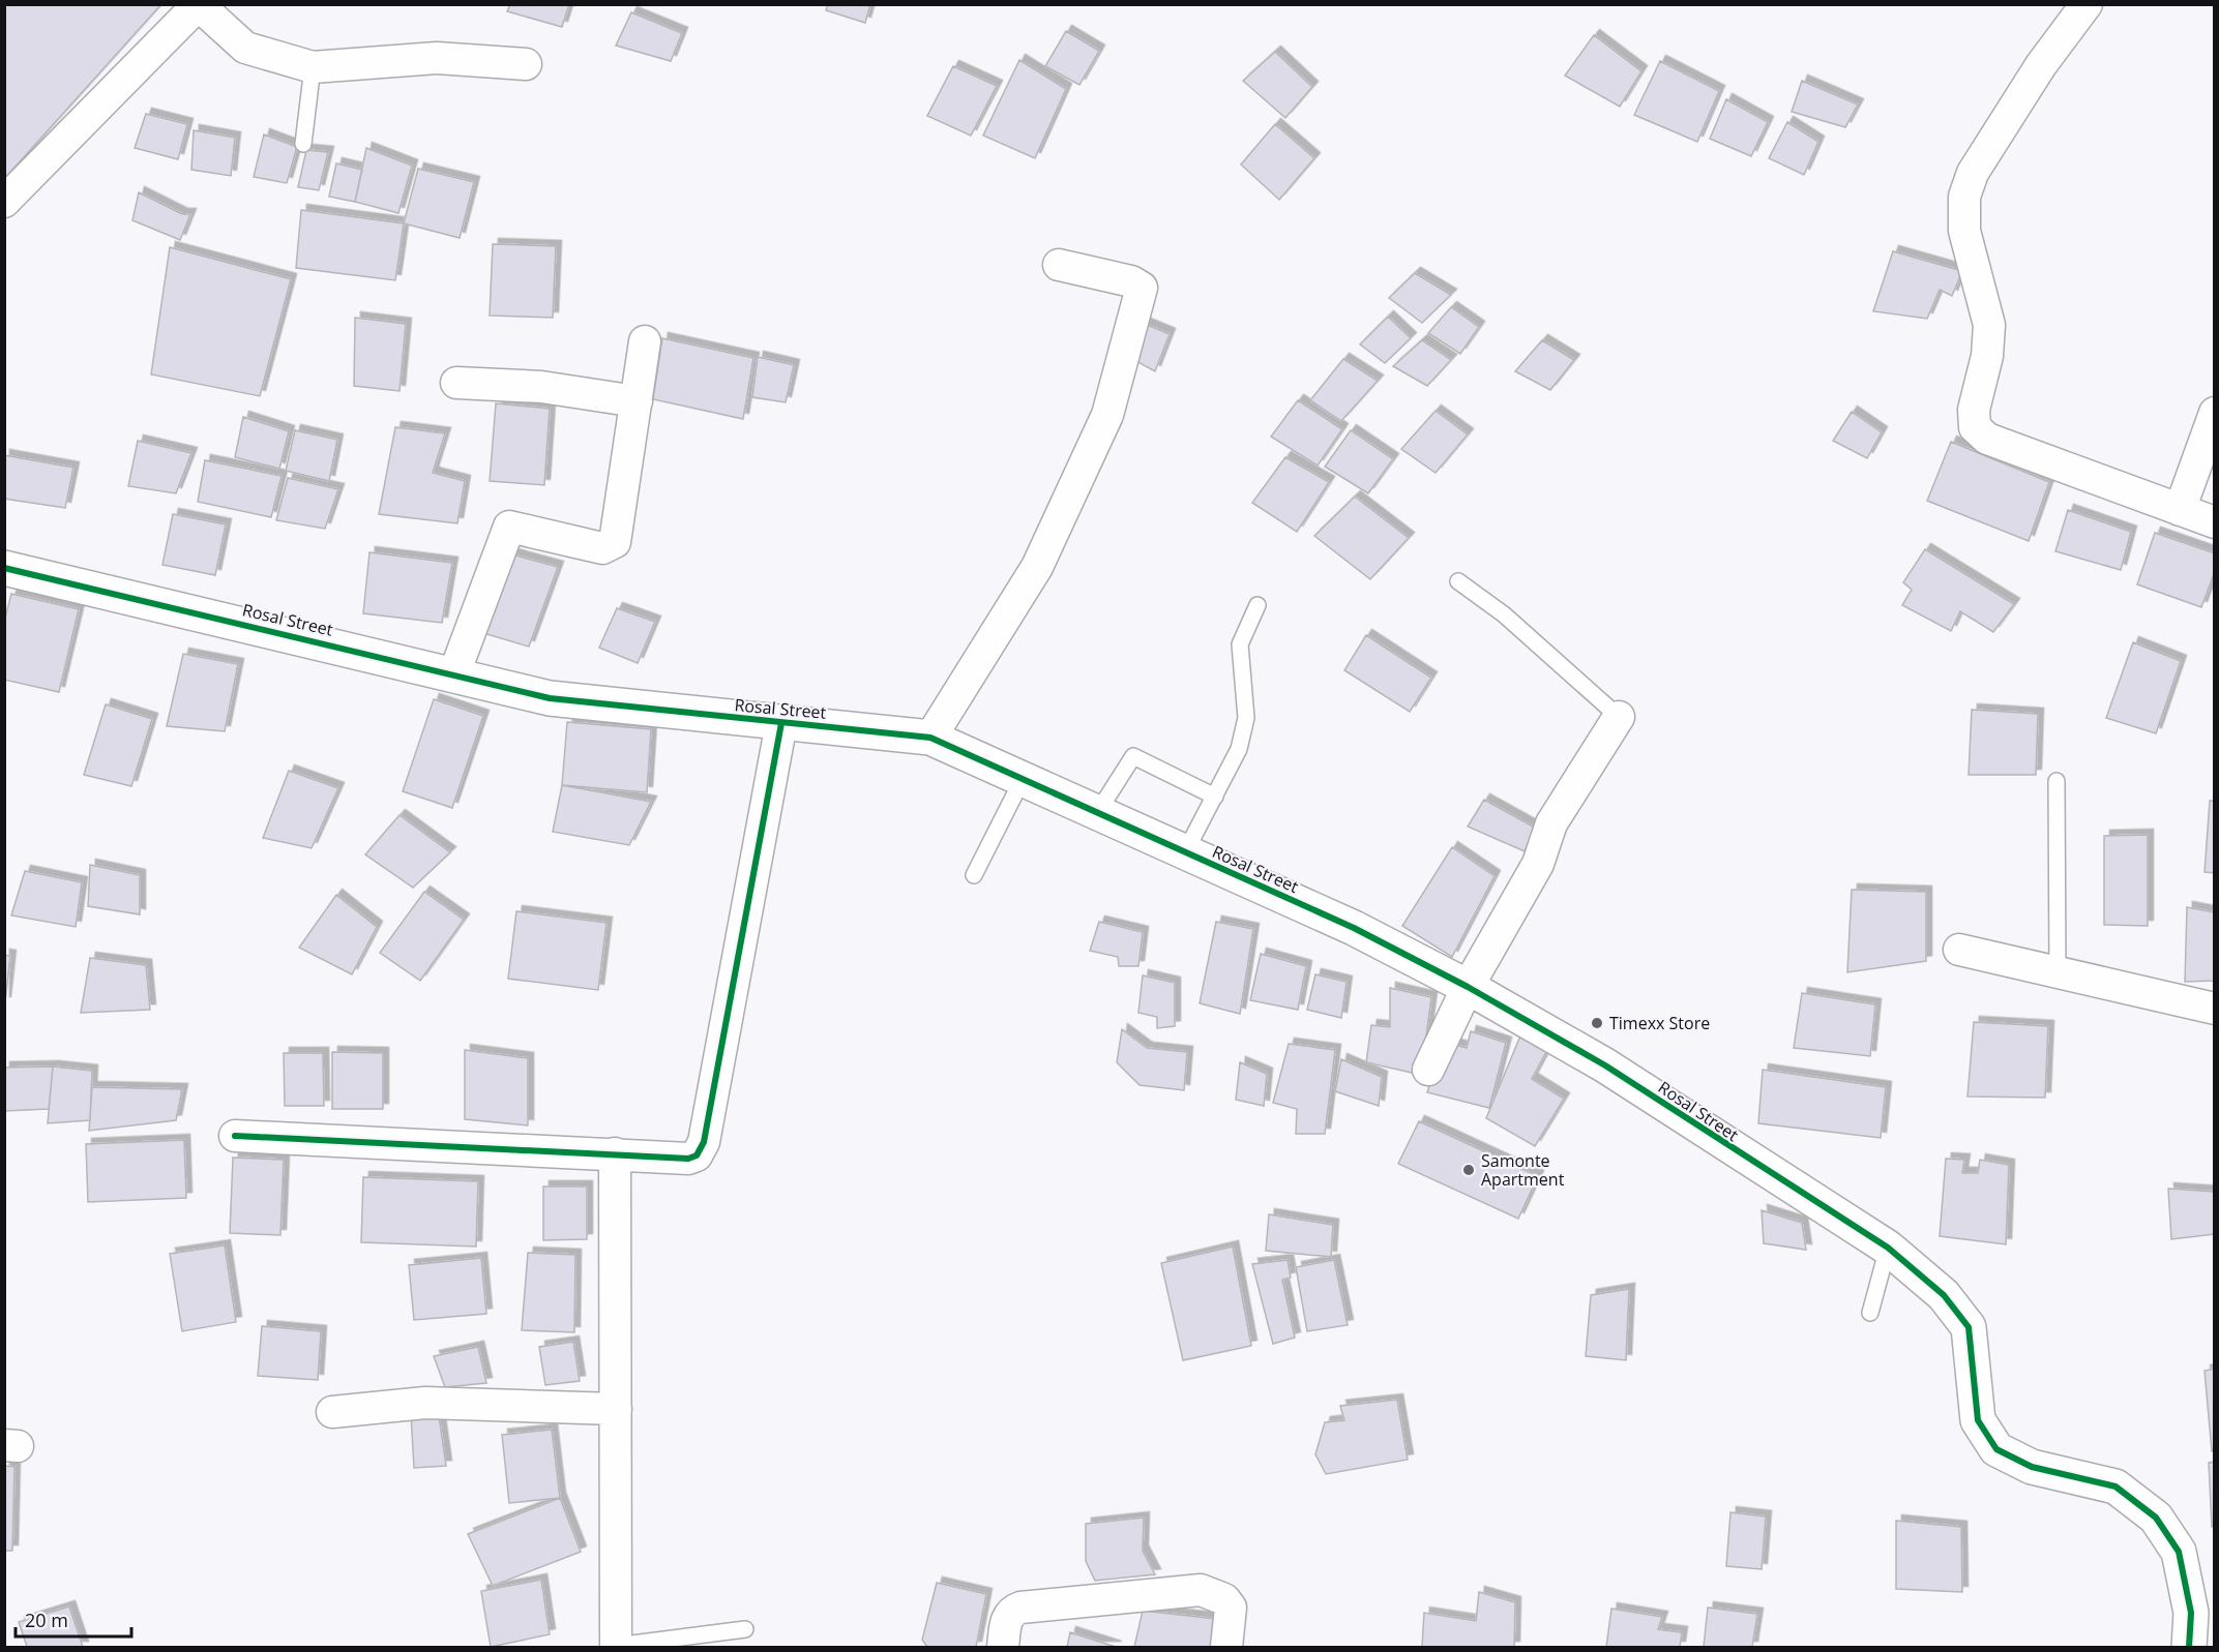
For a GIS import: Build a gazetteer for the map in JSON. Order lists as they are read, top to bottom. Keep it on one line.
{"streets":{"street":["Rosal Street"]},"places":["Timexx Store","Samonte Apartment"],"scale_bar":"20 m"}
